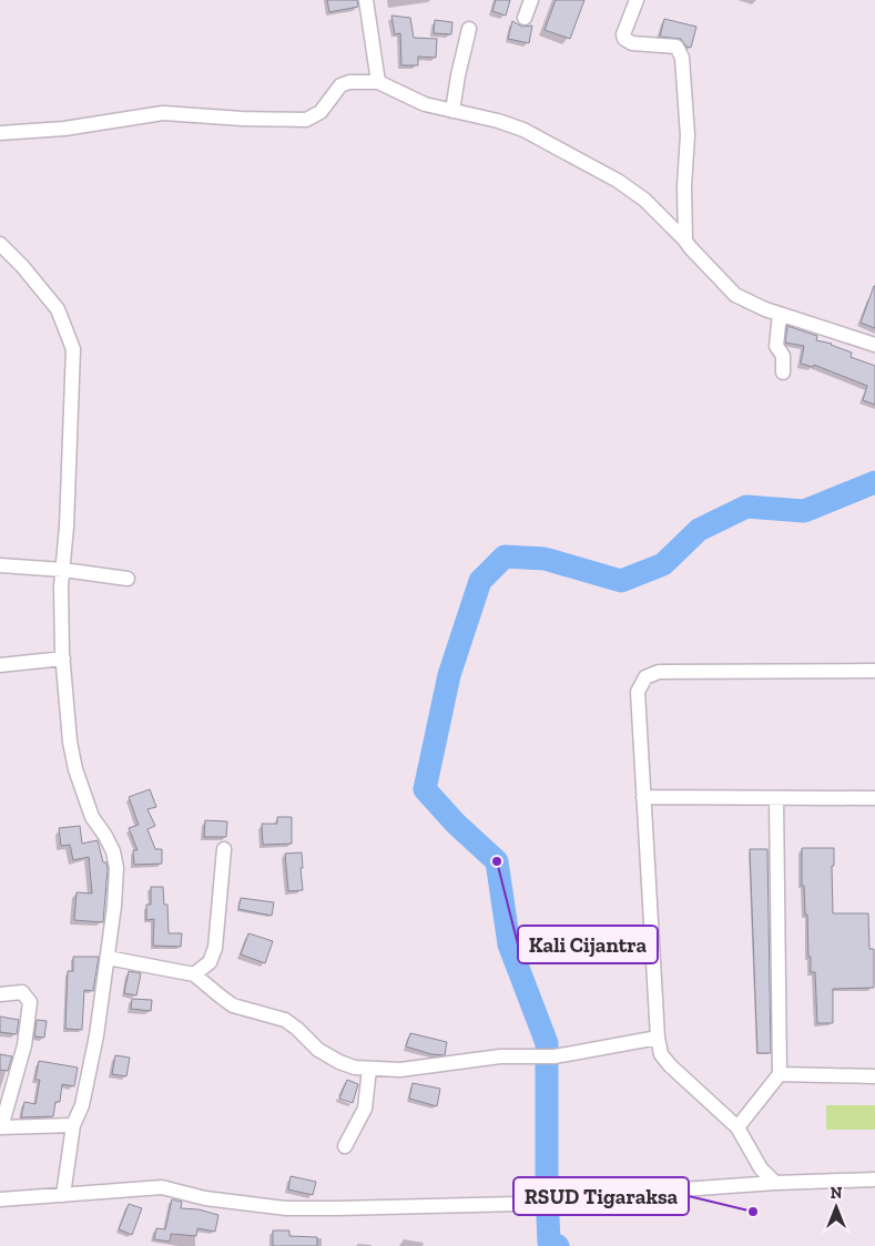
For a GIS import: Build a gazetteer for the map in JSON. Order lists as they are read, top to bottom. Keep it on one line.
{"places":["Kali Cijantra","RSUD Tigaraksa"],"north":"top"}
